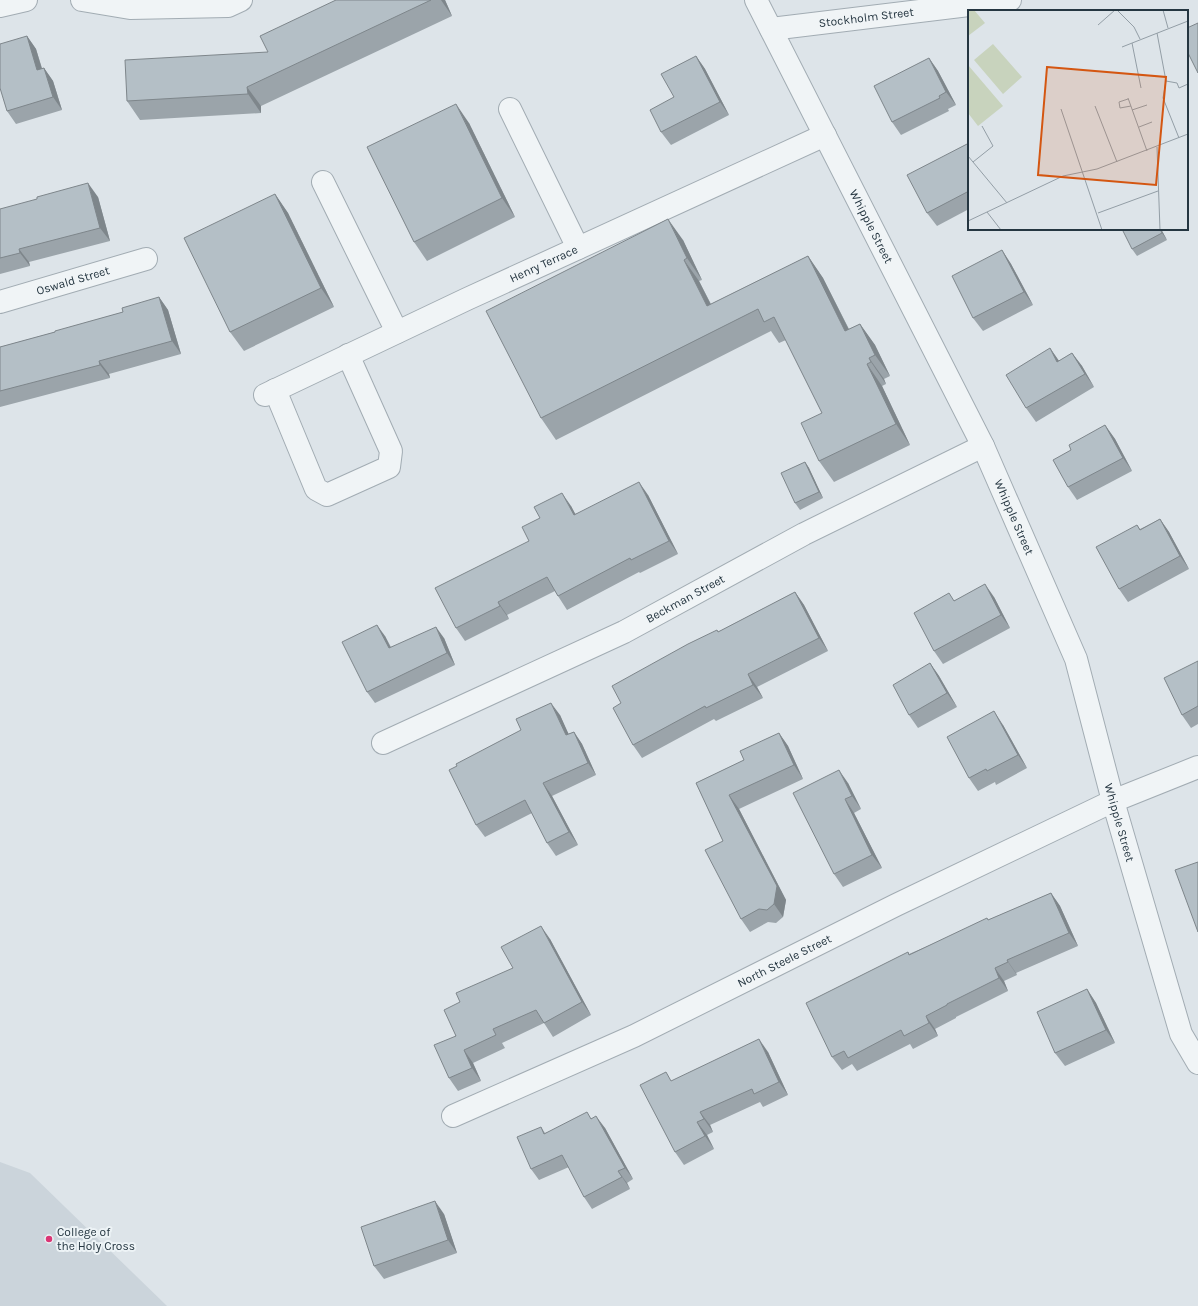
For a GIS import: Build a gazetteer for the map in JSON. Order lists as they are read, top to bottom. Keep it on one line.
{"streets":{"street":["Stockholm Street","Whipple Street","Henry Terrace","Oswald Street","Beckman Street","North Steele Street"]},"crossings":[["Stockholm Street","Whipple Street"],["Whipple Street","Henry Terrace"],["Whipple Street","Beckman Street"],["Whipple Street","North Steele Street"]],"places":["College of the Holy Cross"]}
